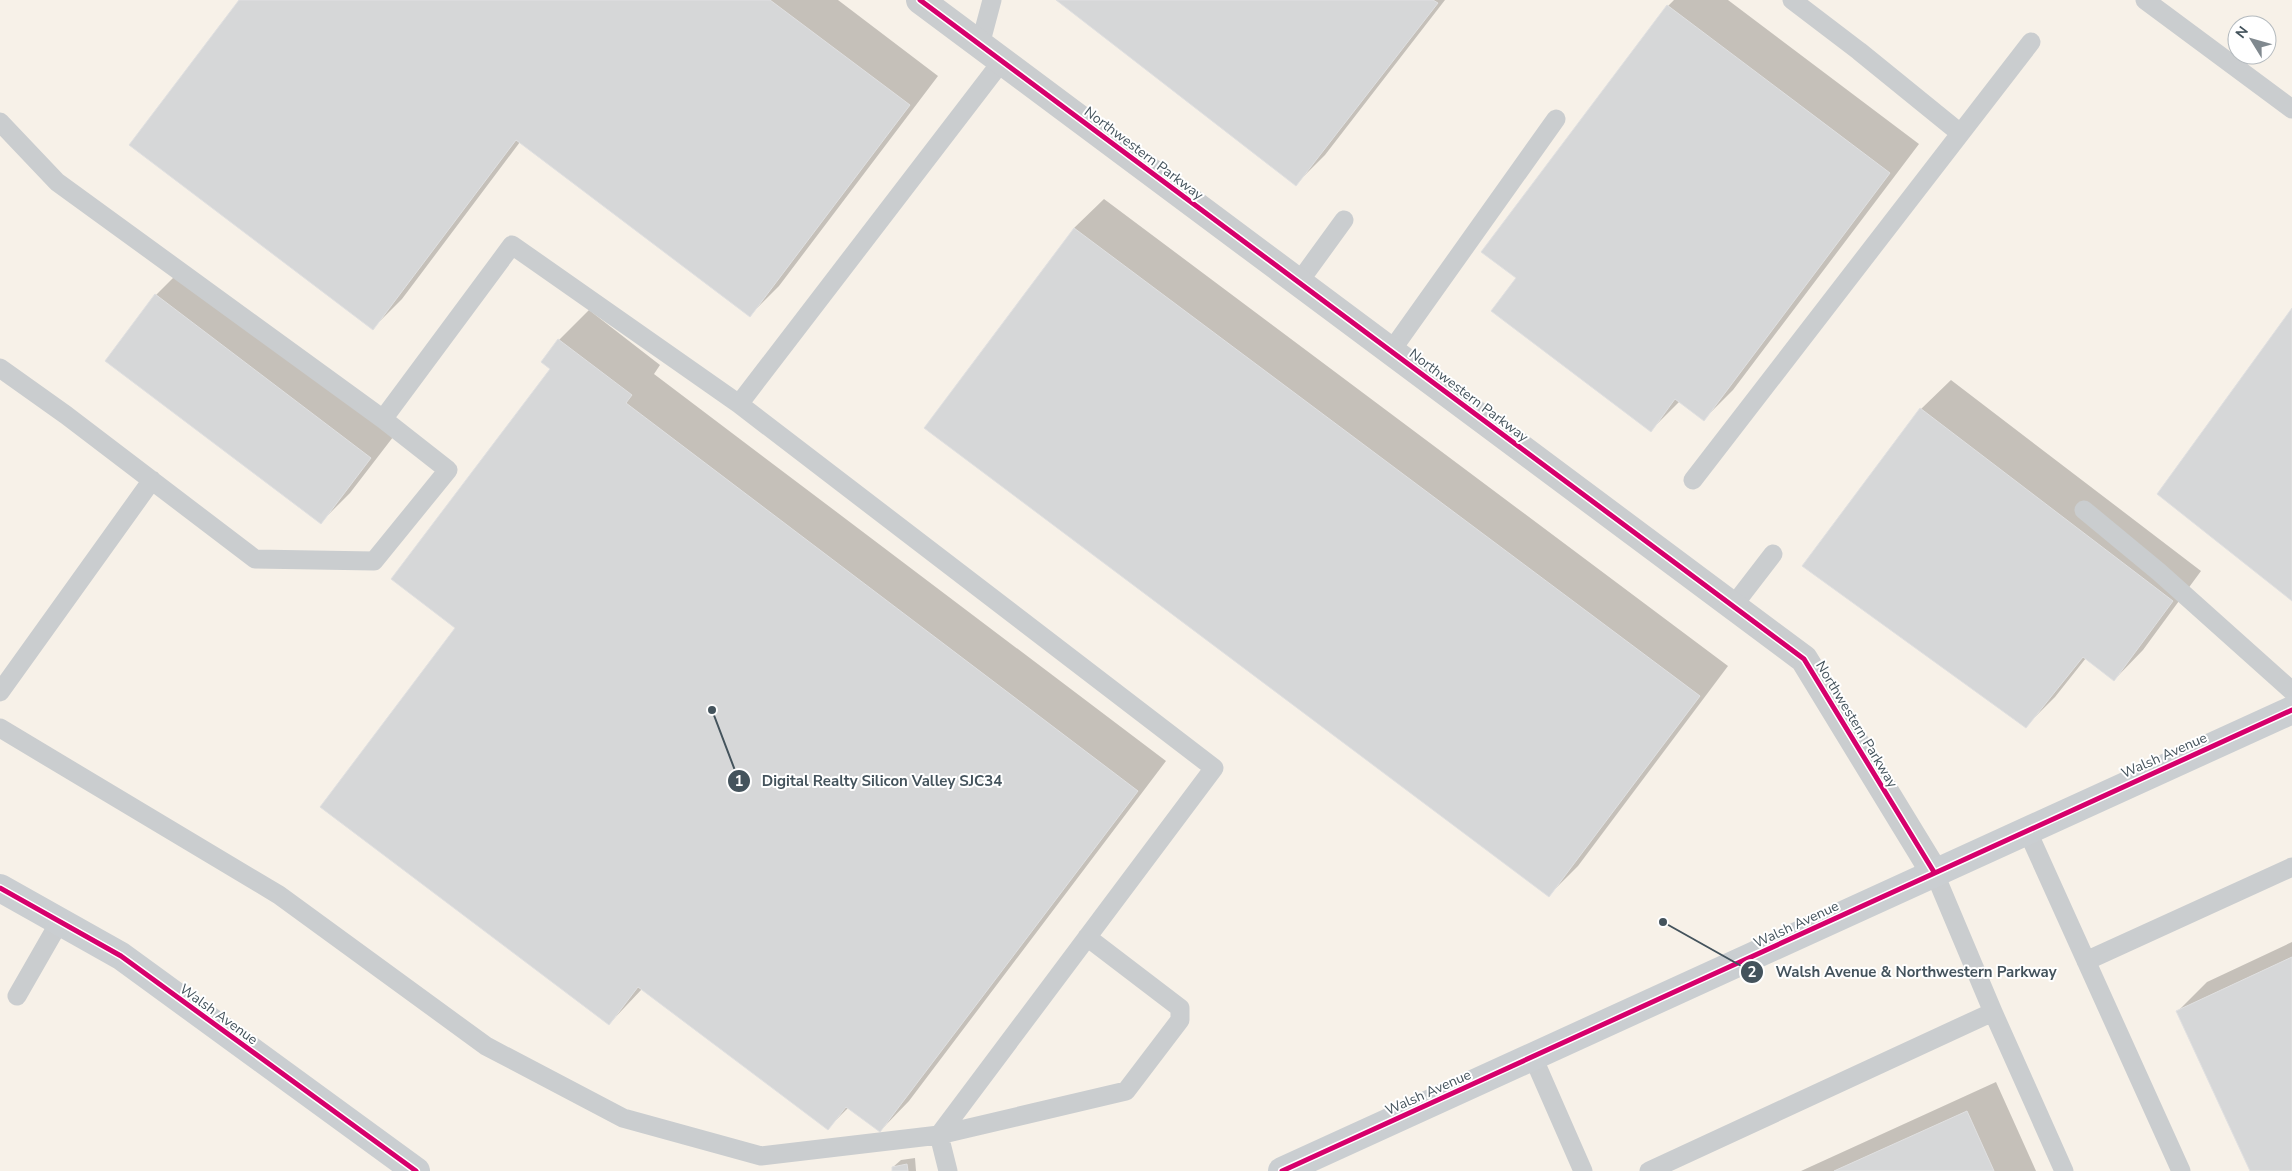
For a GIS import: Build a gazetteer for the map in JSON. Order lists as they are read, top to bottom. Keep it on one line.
{"streets":{"main road":["Walsh Avenue"],"street":["Northwestern Parkway"]},"crossings":[["Northwestern Parkway","Walsh Avenue"]],"places":["Digital Realty Silicon Valley SJC34","Walsh Avenue & Northwestern Parkway"],"north":"top left"}
